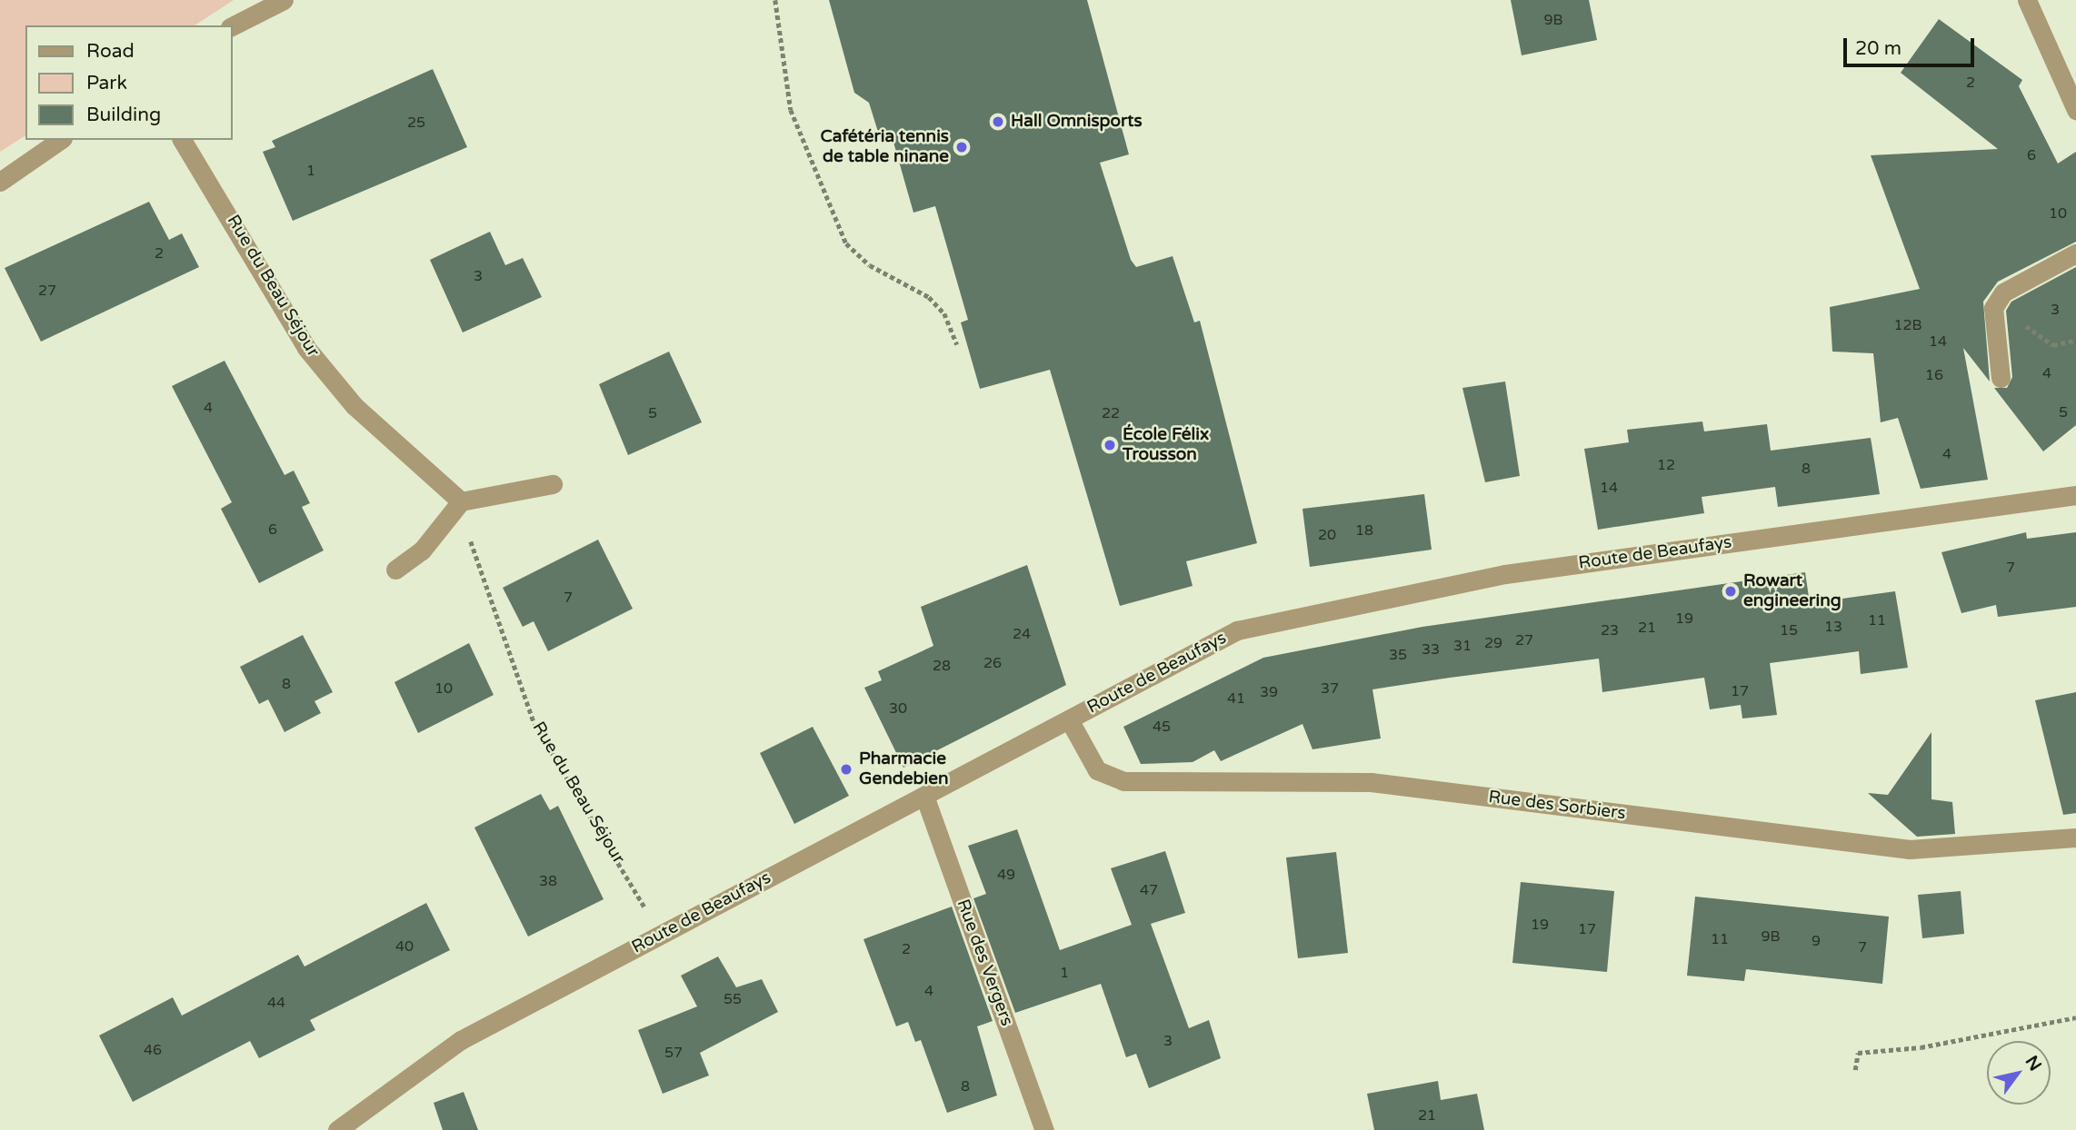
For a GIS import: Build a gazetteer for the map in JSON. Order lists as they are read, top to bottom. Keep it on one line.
{"streets":{"street":["Rue du Beau Séjour","Route de Beaufays","Rue des Sorbiers","Rue des Vergers"]},"crossings":[["Rue du Beau Séjour","Route de Beaufays"],["Route de Beaufays","Rue des Sorbiers"],["Route de Beaufays","Rue des Vergers"]],"places":["Hall Omnisports","Cafétéria tennis de table ninane","École Félix Trousson","Rowart engineering","Pharmacie Gendebien"],"house_numbers":["9B","2","25","6","1","10","2","3","27","3","12B","14","4","16","4","5","5","22","4","12","8","14","6","18","20","7","7","19","11","13","21","23","15","24","27","29","31","33","35","26","28","8","10","37","17","39","41","30","45","49","38","47","19","17","9B","11","9","40","7","2","1","4","55","44","3","46","57","8","21"],"legend":["Road","Park","Building"],"scale_bar":"20 m","north":"top right"}
